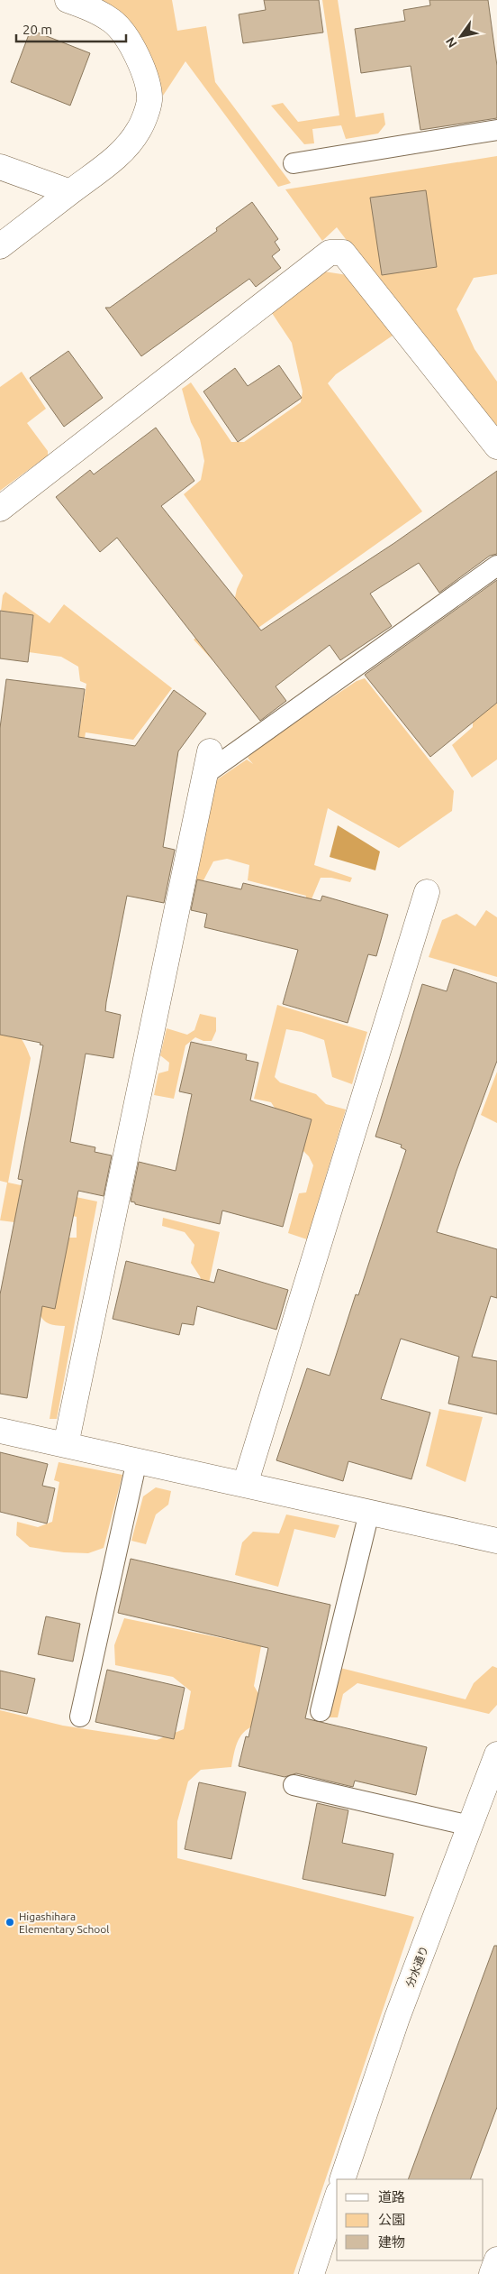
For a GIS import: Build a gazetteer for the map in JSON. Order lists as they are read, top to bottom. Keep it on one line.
{"streets":{"street":["分水通り"]},"places":["Higashihara Elementary School"],"legend":["道路","公園","建物"],"scale_bar":"20 m","north":"bottom left"}
